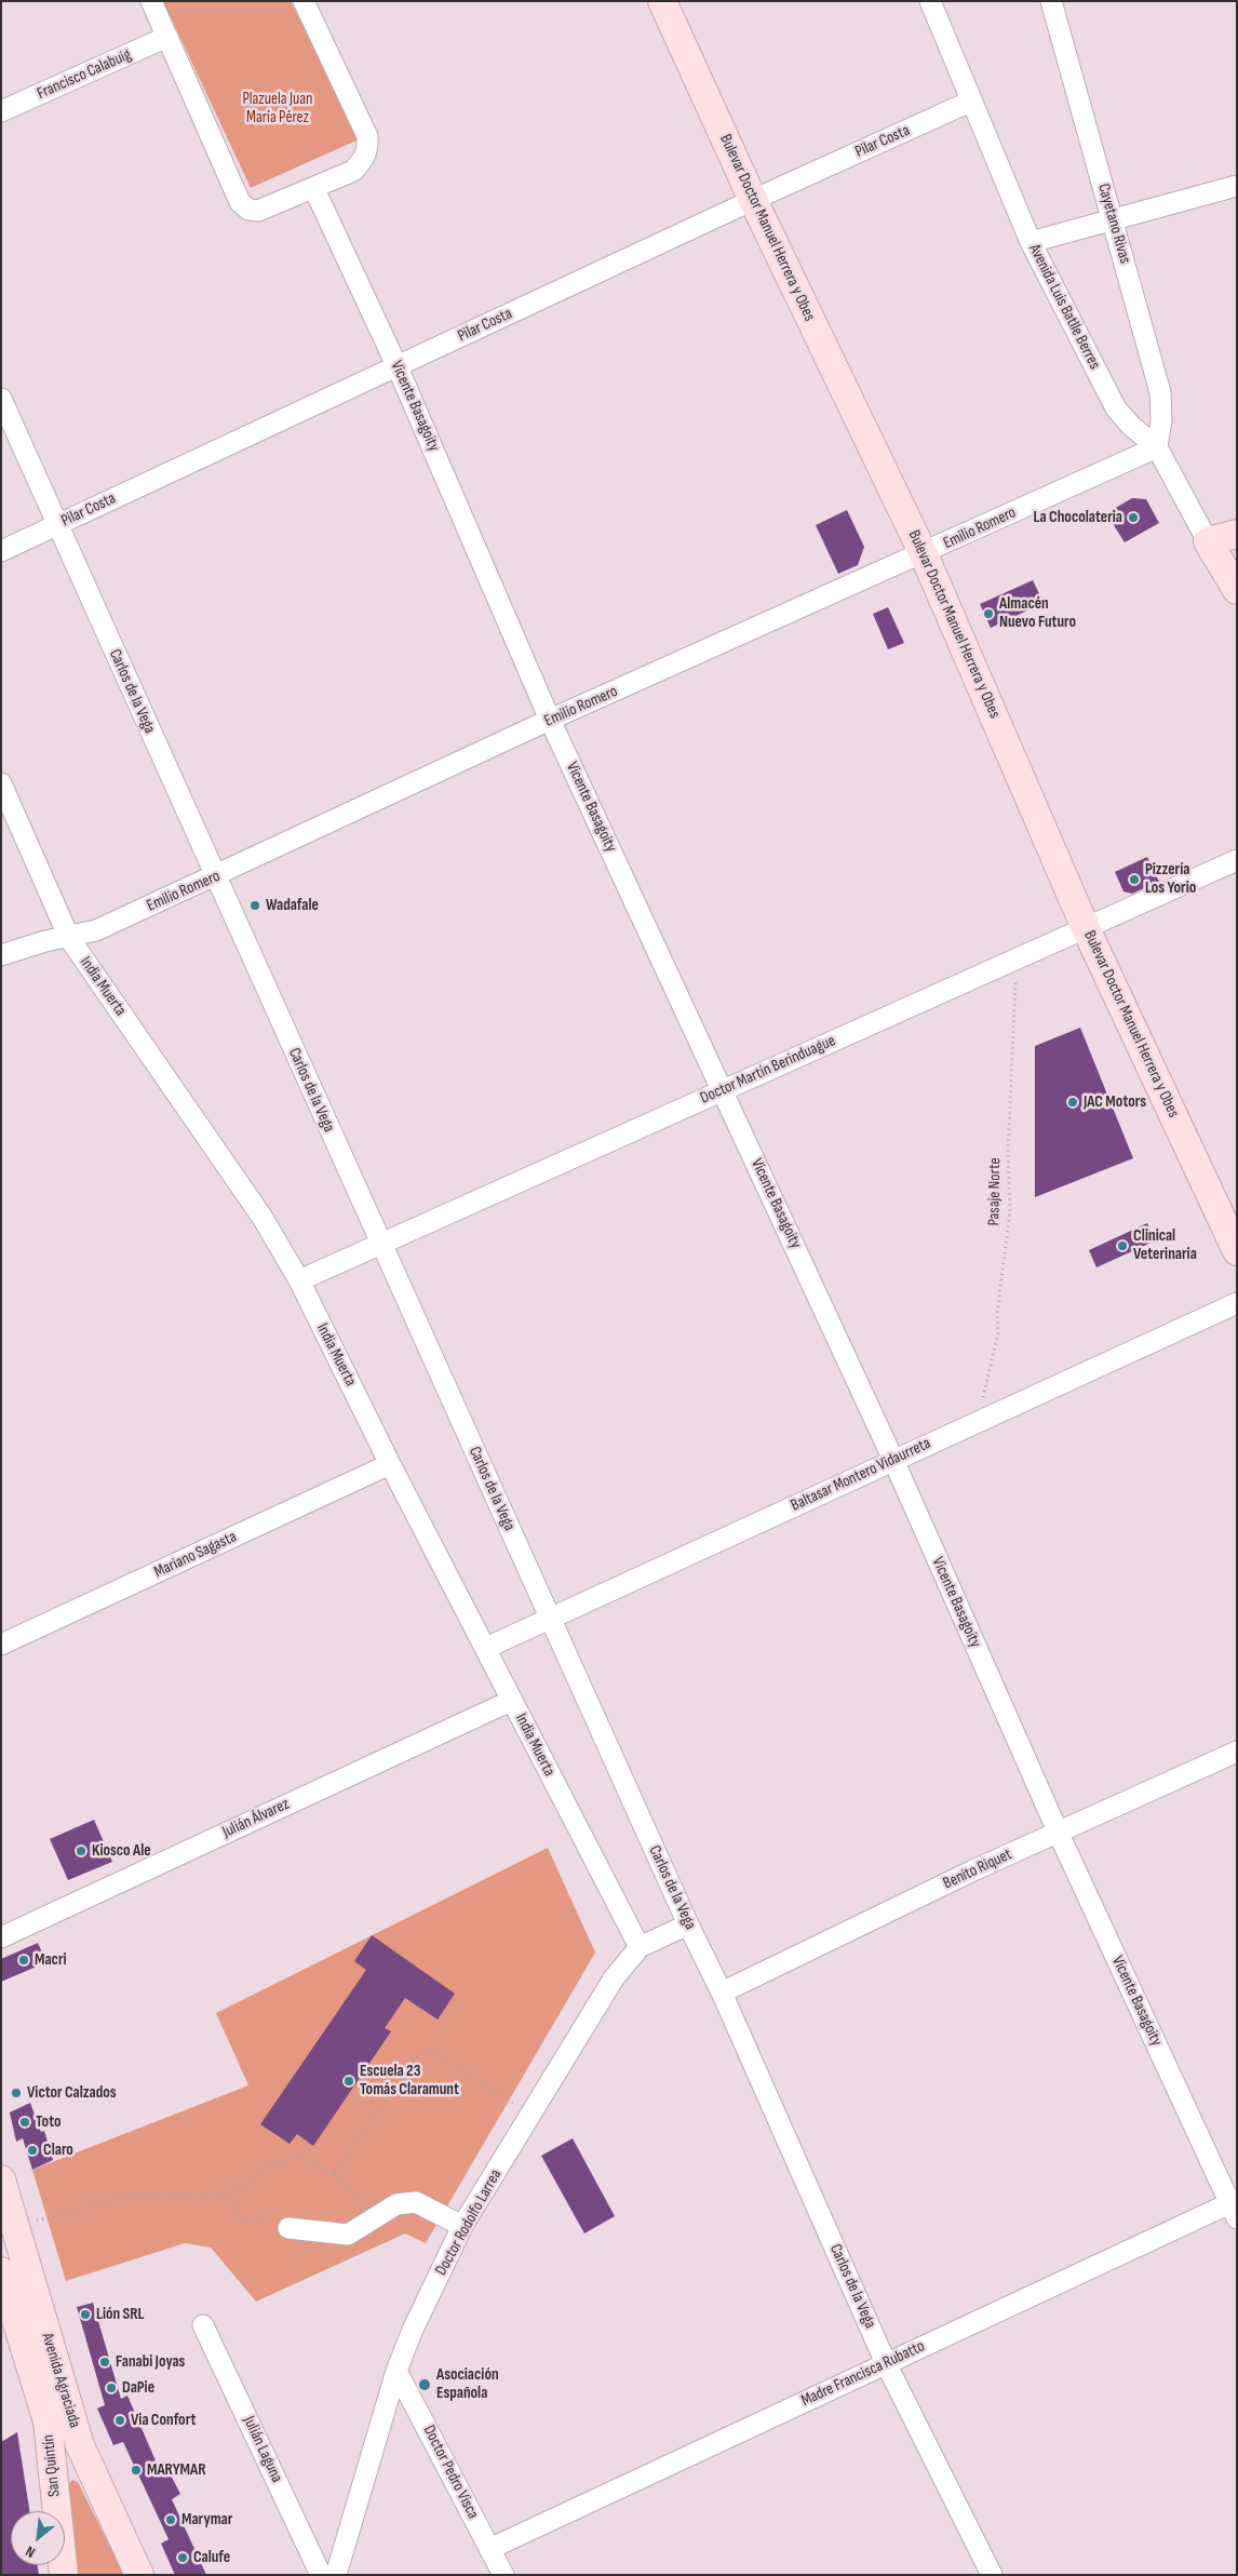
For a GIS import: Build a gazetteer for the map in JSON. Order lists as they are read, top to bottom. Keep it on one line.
{"streets":{"street":["Francisco Calabuig","Pilar Costa","Cayetano Rivas","Bulevar Doctor Manuel Herrera y Obes","Avenida Luis Batlle Berres","Vicente Basagoity","Emilio Romero","Carlos de la Vega","India Muerta","Doctor Martín Berinduague","Baltasar Montero Vidaurreta","Mariano Sagasta","Julián Álvarez","Benito Riquet","Doctor Rodolfo Larrea","Madre Francisca Rubatto","Avenida Agraciada","Julián Laguna","San Quintín","Doctor Pedro Visca"],"path":["Pasaje Norte"]},"crossings":[["Pilar Costa","Bulevar Doctor Manuel Herrera y Obes"],["Pilar Costa","Avenida Luis Batlle Berres"],["Pilar Costa","Vicente Basagoity"],["Pilar Costa","Carlos de la Vega"],["Cayetano Rivas","Avenida Luis Batlle Berres"],["Cayetano Rivas","Emilio Romero"],["Bulevar Doctor Manuel Herrera y Obes","Emilio Romero"],["Bulevar Doctor Manuel Herrera y Obes","Doctor Martín Berinduague"],["Avenida Luis Batlle Berres","Emilio Romero"],["Vicente Basagoity","Emilio Romero"],["Vicente Basagoity","Doctor Martín Berinduague"],["Vicente Basagoity","Baltasar Montero Vidaurreta"],["Vicente Basagoity","Benito Riquet"],["Vicente Basagoity","Madre Francisca Rubatto"],["Emilio Romero","Carlos de la Vega"],["Emilio Romero","India Muerta"],["Carlos de la Vega","Doctor Martín Berinduague"],["Carlos de la Vega","Baltasar Montero Vidaurreta"],["Carlos de la Vega","Benito Riquet"],["Carlos de la Vega","Doctor Rodolfo Larrea"],["Carlos de la Vega","Madre Francisca Rubatto"],["India Muerta","Doctor Martín Berinduague"],["India Muerta","Baltasar Montero Vidaurreta"],["India Muerta","Mariano Sagasta"],["India Muerta","Julián Álvarez"],["India Muerta","Doctor Rodolfo Larrea"],["Doctor Martín Berinduague","Pasaje Norte"],["Pasaje Norte","Baltasar Montero Vidaurreta"],["Doctor Rodolfo Larrea","Doctor Pedro Visca"],["Madre Francisca Rubatto","Doctor Pedro Visca"],["Avenida Agraciada","San Quintín"]],"parks":["Plazuela Juan María Pérez"],"places":["La Chocolateria","Almacén Nuevo Futuro","Pizzería Los Yorio","Wadafale","JAC Motors","Clinical Veterinaria","Kiosco Ale","Macri","Escuela 23 Tomás Claramunt","Victor Calzados","Toto","Claro","Lión SRL","Fanabi Joyas","Asociación Española","DaPie","Via Confort","MARYMAR","Marymar","Calufe"],"north":"bottom left"}
